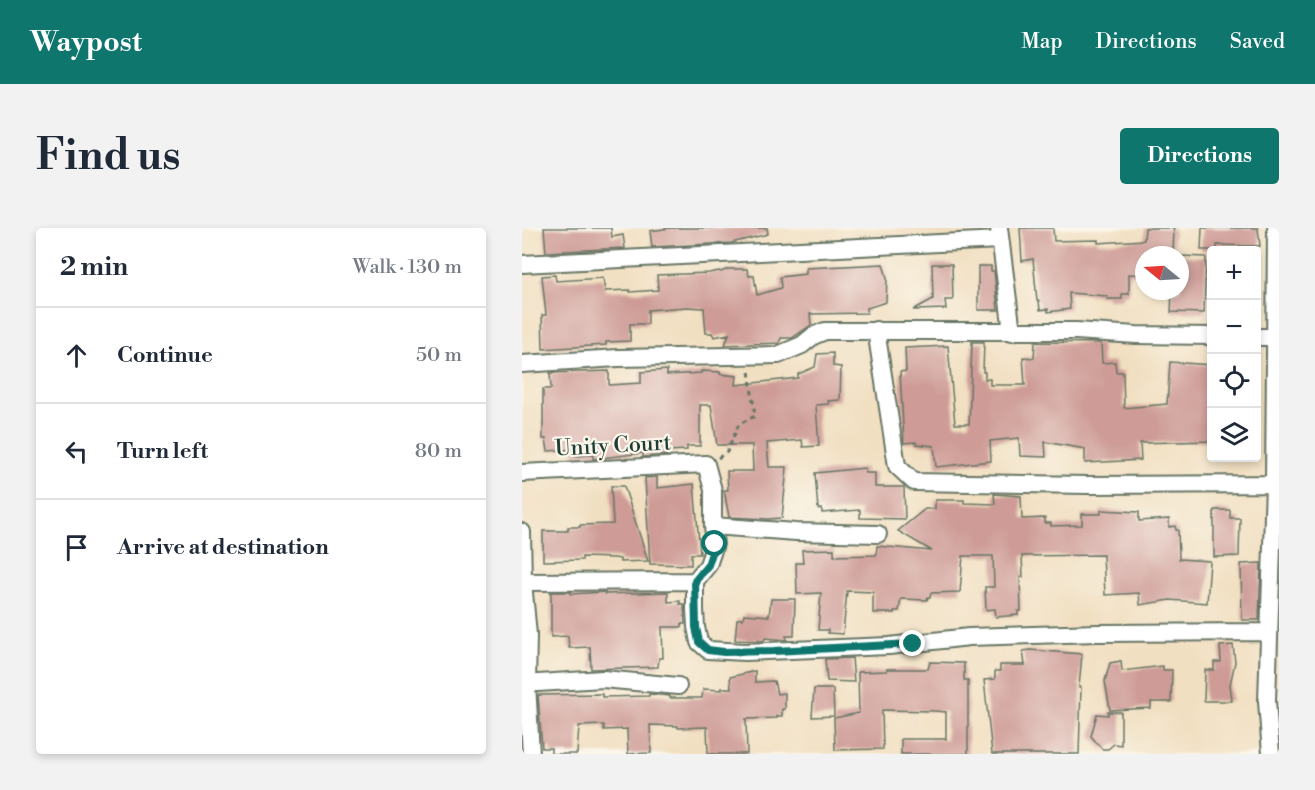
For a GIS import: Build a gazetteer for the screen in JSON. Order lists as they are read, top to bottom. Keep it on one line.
{"streets":{"street":["Unity Court"]},"north":"left","page":{"header":"Waypost","nav":["Map","Directions","Saved"],"buttons":"Directions","title":"Find us","heading":["2 min","Walk · 130 m"],"map_buttons":["+","−"],"list":[["Continue","50 m"],["Turn left","80 m"],"Arrive at destination"]}}
